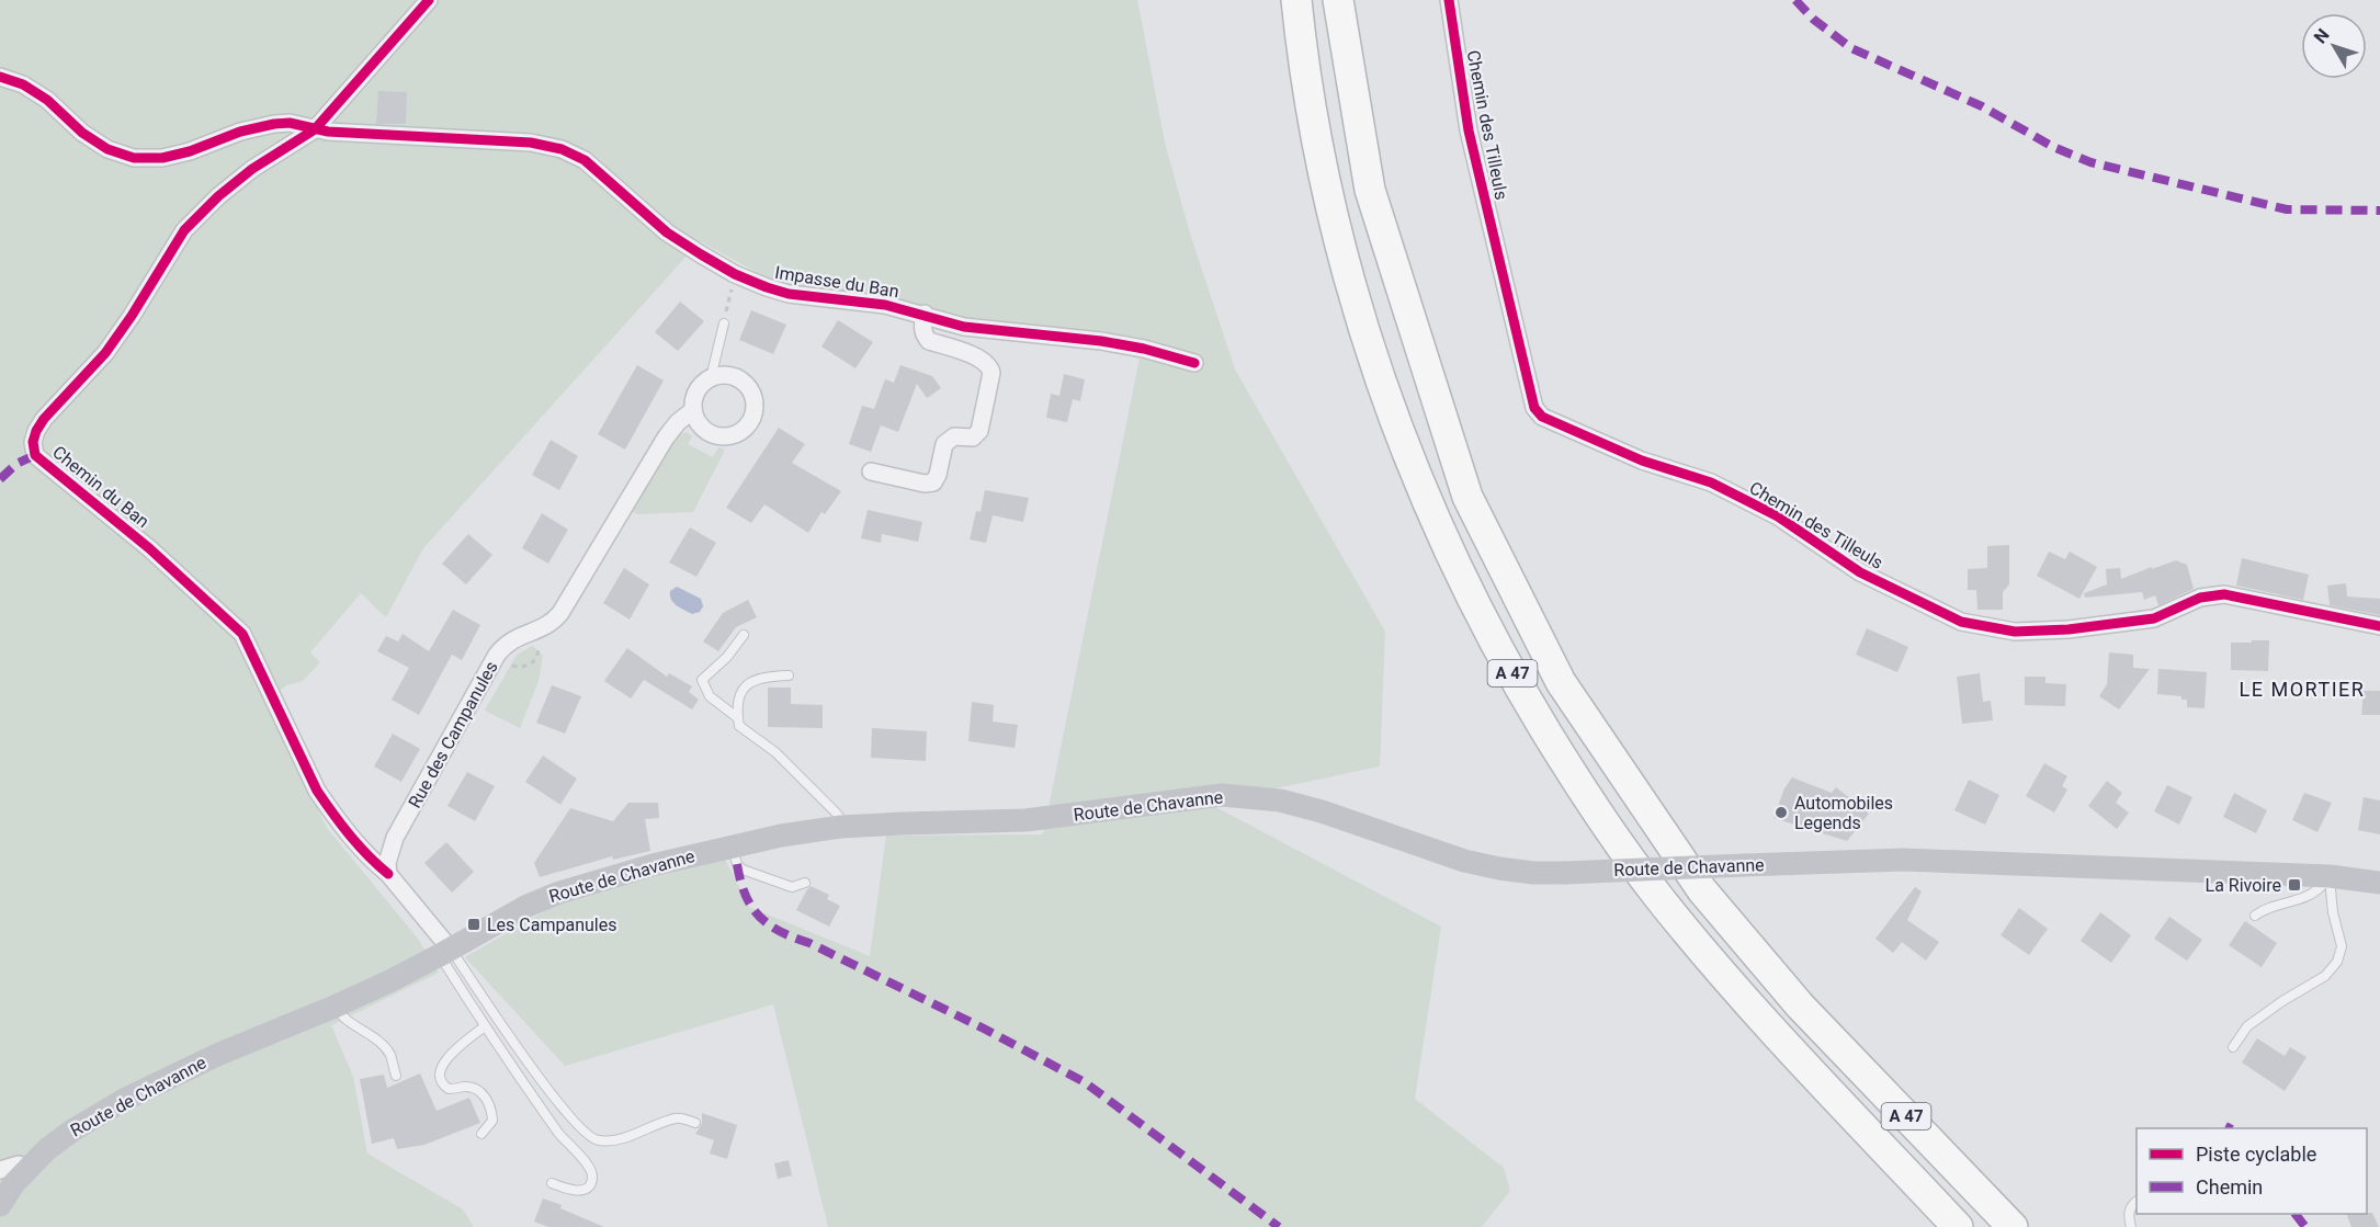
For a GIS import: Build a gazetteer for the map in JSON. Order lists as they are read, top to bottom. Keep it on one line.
{"streets":{"highway":["A 47"],"main road":["Route de Chavanne"],"street":["Chemin des Tilleuls","Impasse du Ban","Chemin du Ban","Rue des Campanules"]},"crossings":[["Impasse du Ban","Chemin du Ban"],["Chemin du Ban","Rue des Campanules"]],"districts":["LE MORTIER"],"places":{"other":["Automobiles Legends"],"transit":["La Rivoire","Les Campanules"]},"legend":["Piste cyclable","Chemin"],"north":"top left"}
